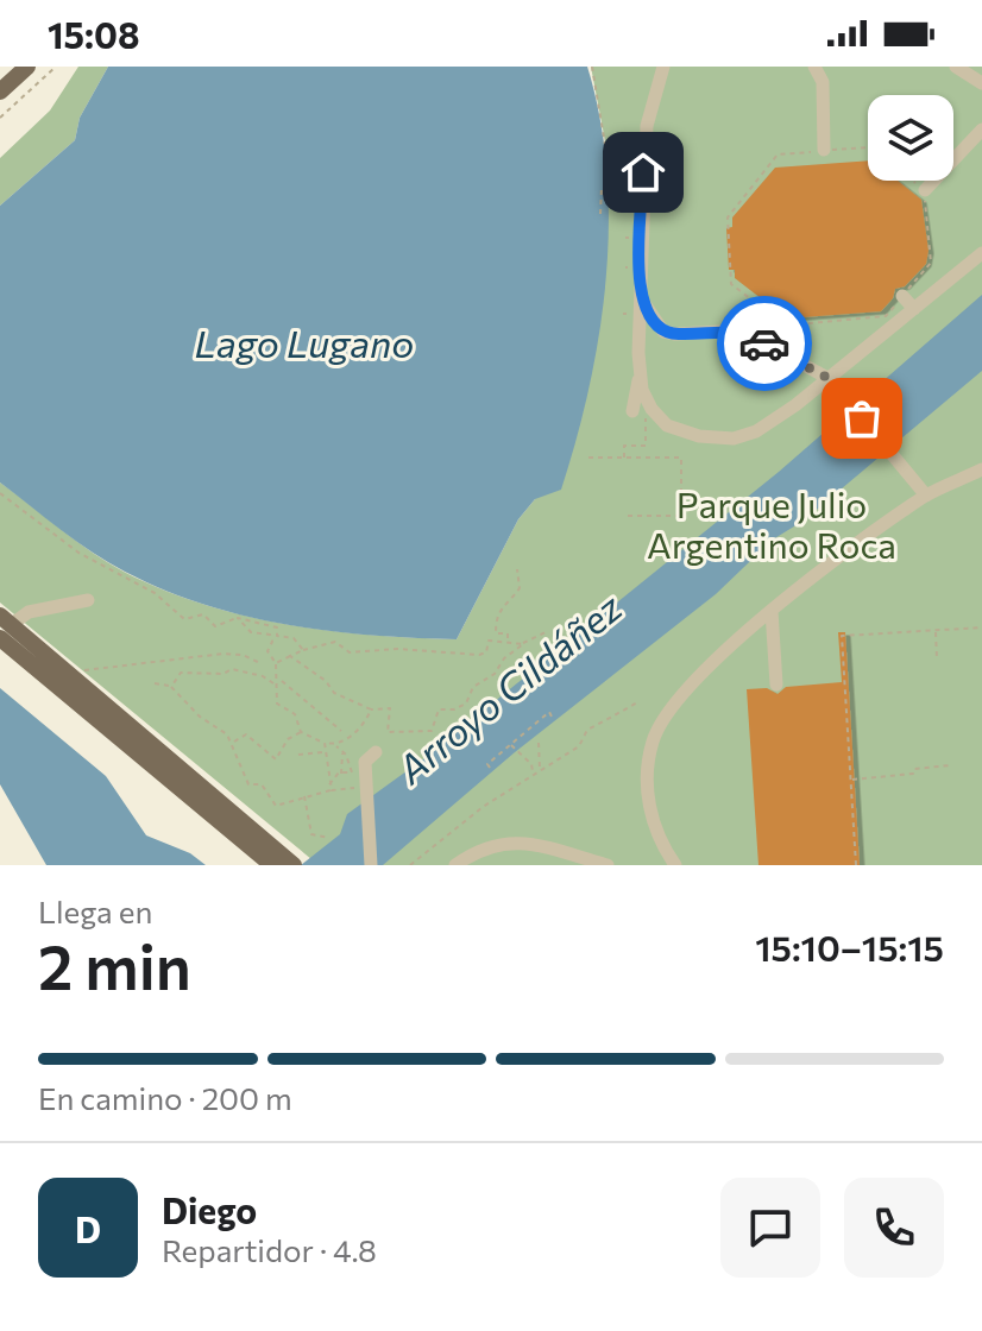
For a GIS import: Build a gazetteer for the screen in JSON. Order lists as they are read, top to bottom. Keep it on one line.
{"water":["Lago Lugano","Arroyo Cildáñez"],"parks":["Parque Julio Argentino Roca"],"page":{"status":"15:08","heading":["2 min","Llega en","15:10–15:15"],"panel":["Diego","Repartidor · 4.8"],"bar":"En camino · 200 m","round":"D"}}
